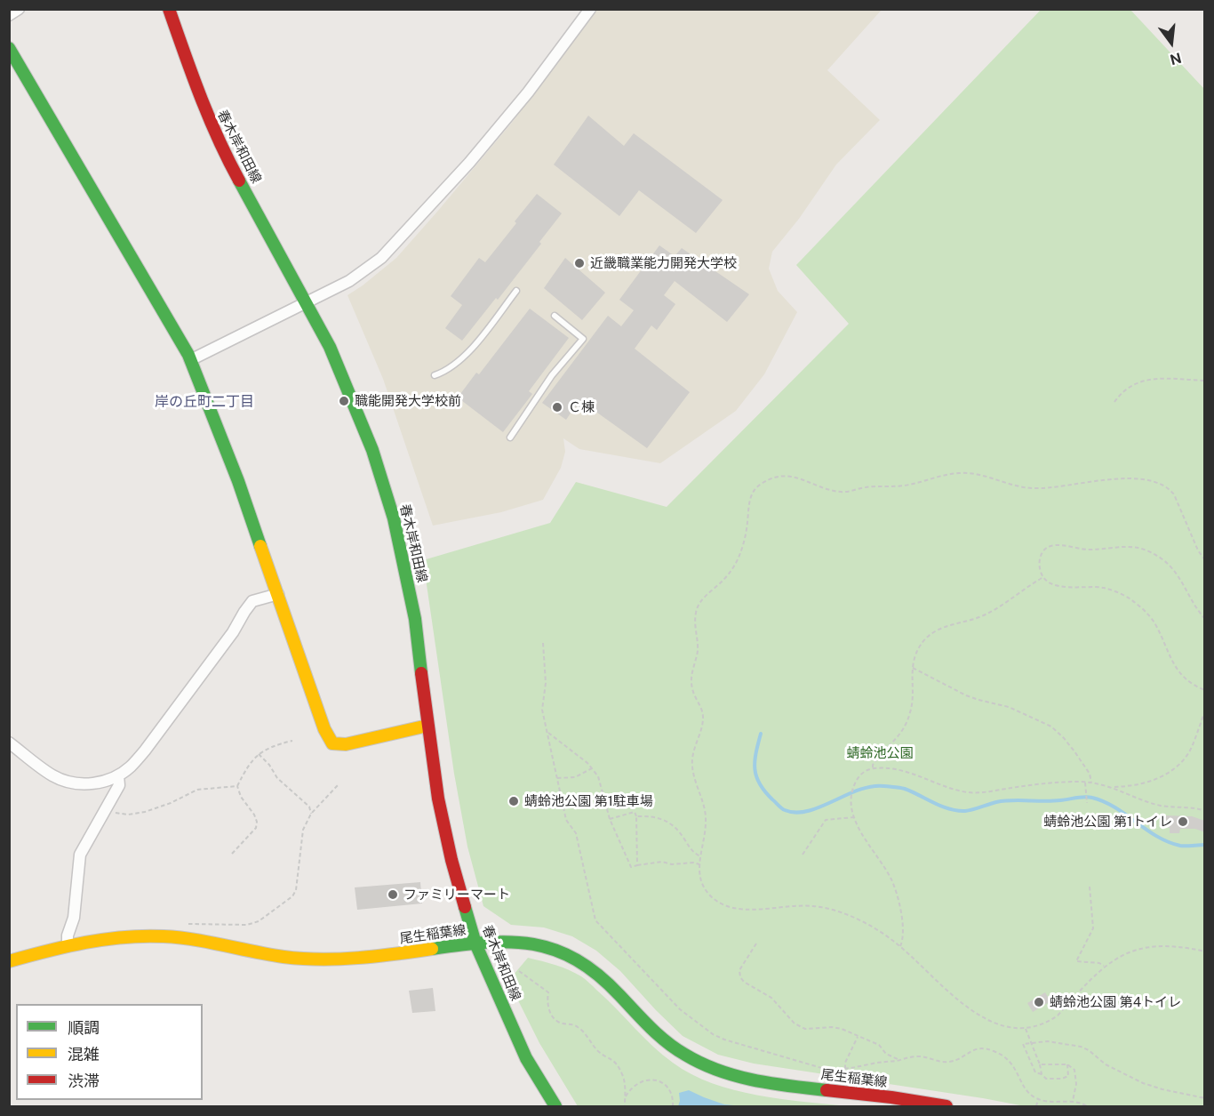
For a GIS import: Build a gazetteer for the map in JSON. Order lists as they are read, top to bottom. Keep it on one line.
{"streets":{"street":["春木岸和田線","尾生稲葉線"]},"crossings":[["春木岸和田線","尾生稲葉線"]],"districts":["岸の丘町二丁目"],"parks":["蜻蛉池公園"],"places":["近畿職業能力開発大学校","職能開発大学校前","Ｃ棟","蜻蛉池公園 第1駐車場","蜻蛉池公園 第1トイレ","ファミリーマート","蜻蛉池公園 第4トイレ"],"legend":["順調","混雑","渋滞"],"north":"bottom"}
